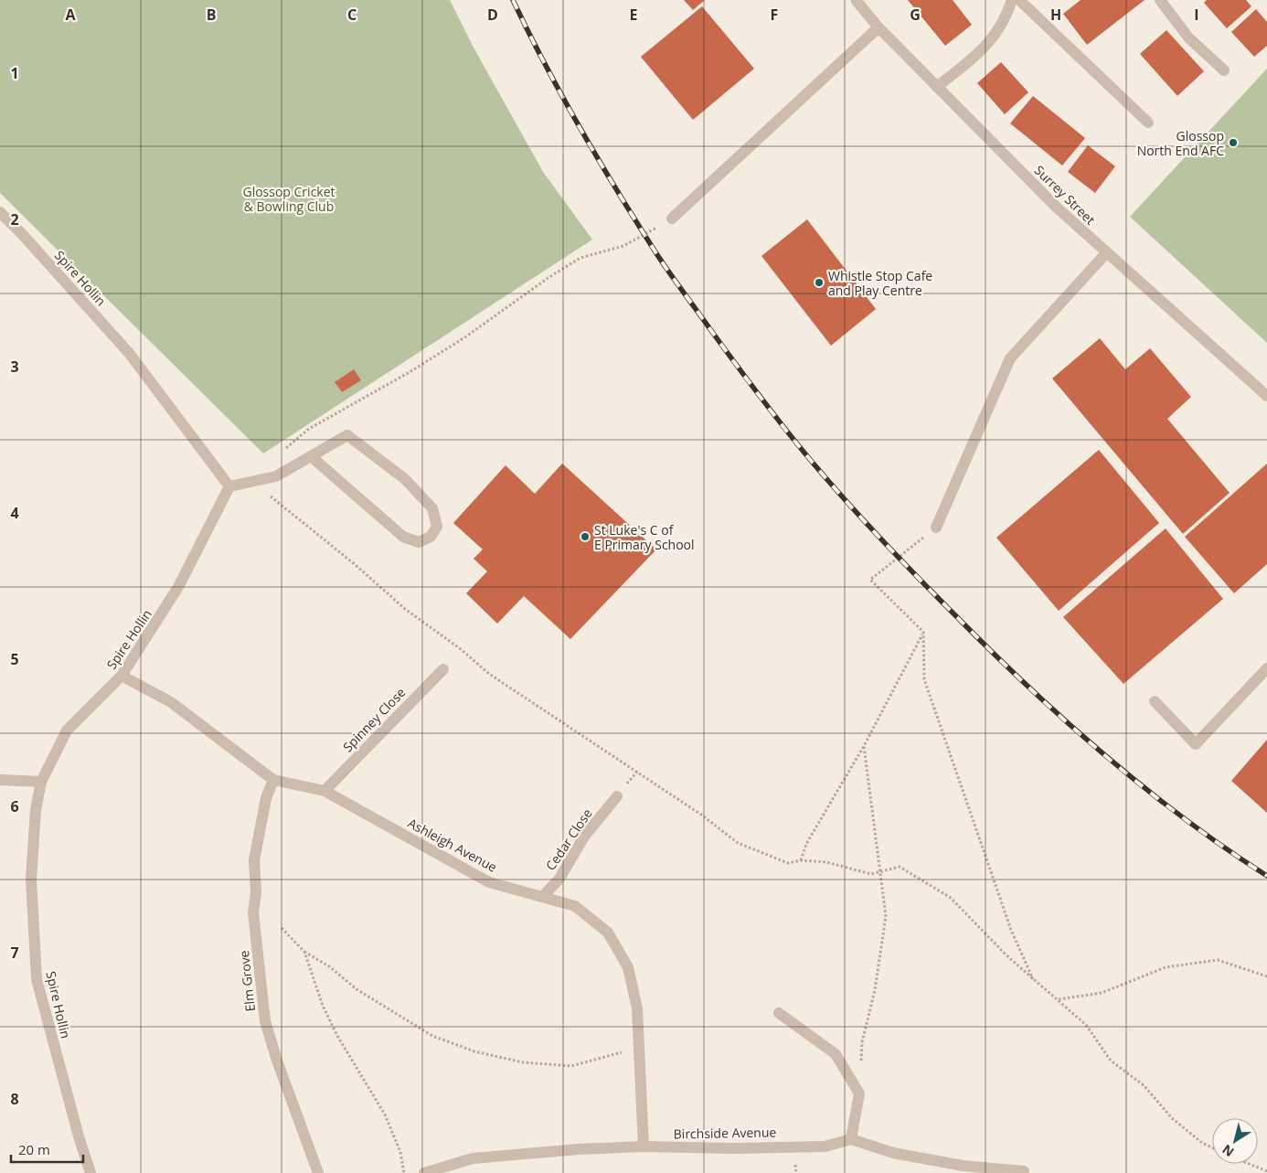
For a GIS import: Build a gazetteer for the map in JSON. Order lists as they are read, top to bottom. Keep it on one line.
{"streets":{"street":["Surrey Street","Spire Hollin","Spinney Close","Cedar Close","Ashleigh Avenue","Elm Grove","Birchside Avenue"]},"crossings":[["Spire Hollin","Ashleigh Avenue"],["Spinney Close","Ashleigh Avenue"],["Cedar Close","Ashleigh Avenue"],["Ashleigh Avenue","Elm Grove"],["Ashleigh Avenue","Birchside Avenue"]],"parks":["Glossop Cricket & Bowling Club"],"places":["Glossop North End AFC","Whistle Stop Cafe and Play Centre","St Luke's C of E Primary School"],"scale_bar":"20 m","north":"bottom left","grid":{"columns":["A","B","C","D","E","F","G","H","I"],"rows":["1","2","3","4","5","6","7","8"]}}
